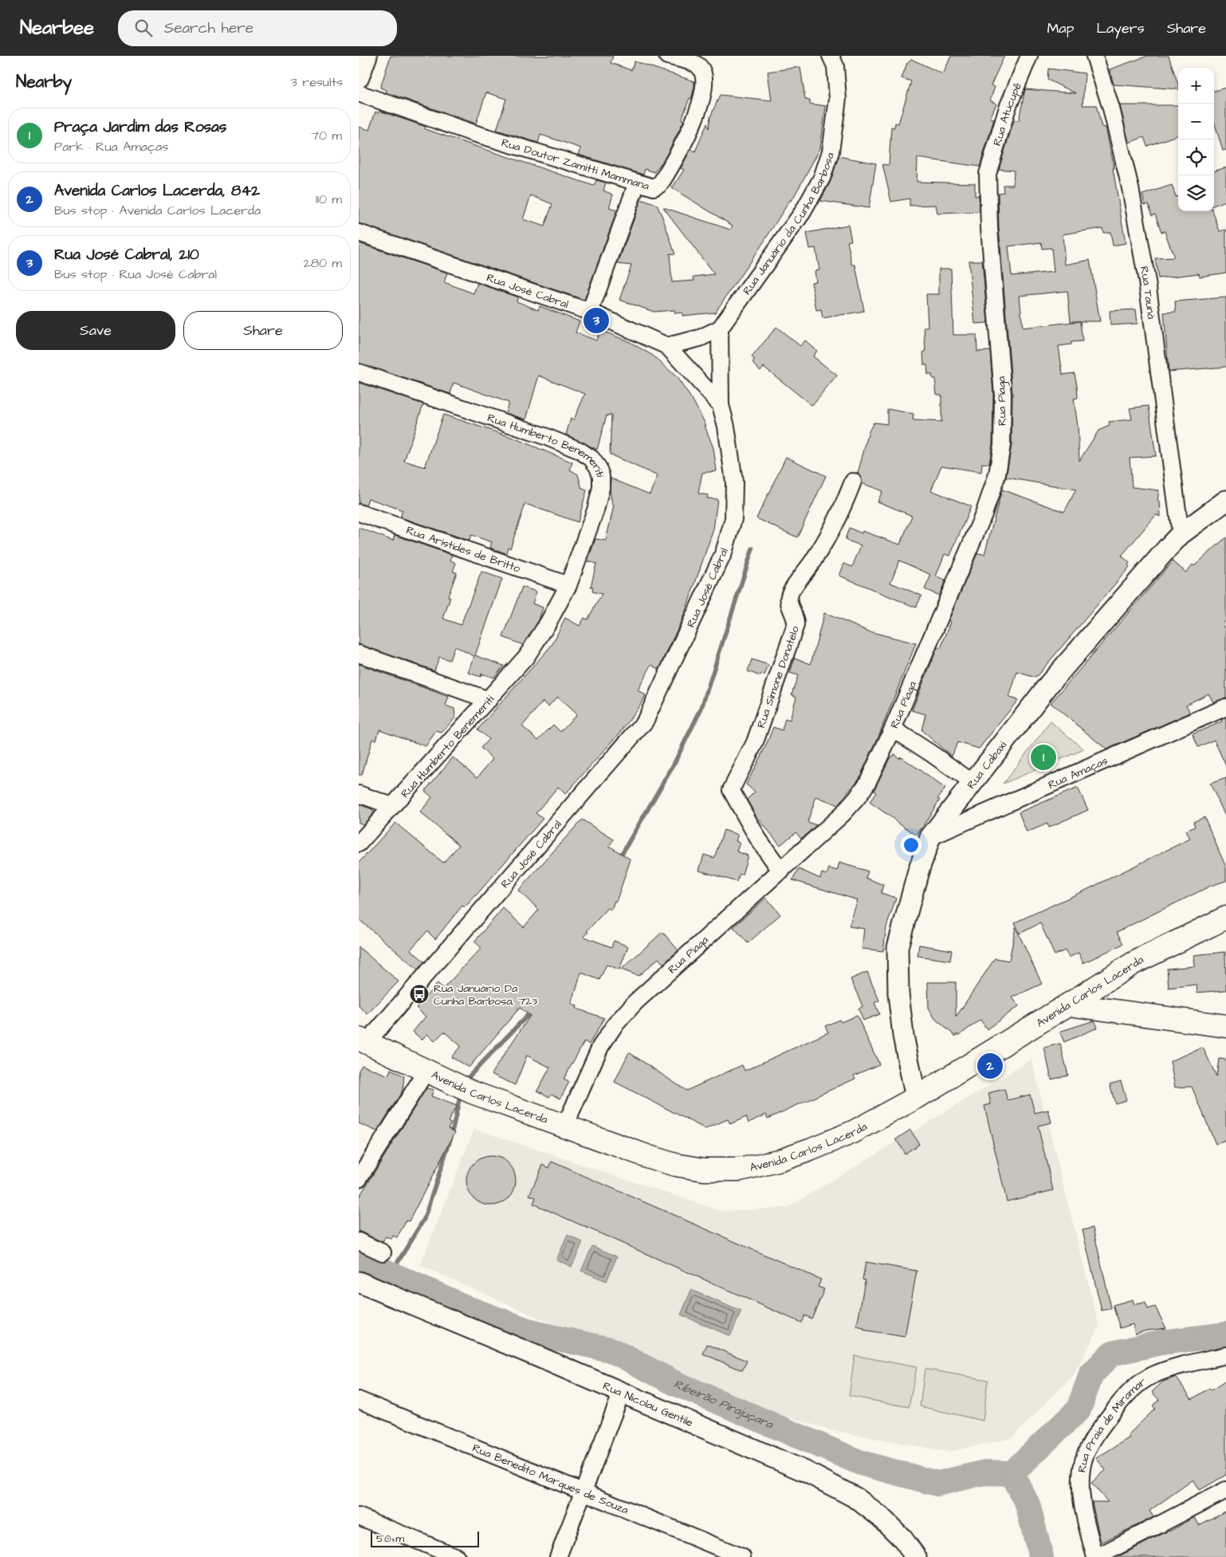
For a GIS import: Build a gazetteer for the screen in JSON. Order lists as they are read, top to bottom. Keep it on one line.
{"streets":{"main road":["Avenida Carlos Lacerda"],"street":["Rua Atucupê","Rua Doutor Zamitti Mammana","Rua Januário da Cunha Barbosa","Rua José Cabral","Rua Tauná","Rua Piaga","Rua Humberto Benemeriti","Rua Aristides de Britto","Rua Simone Donatelo","Rua Cabaxi","Rua Amaças","Rua Nicolau Gentile","Rua Praia de Miramar","Rua Benedito Marques de Souza"]},"crossings":[["Rua Atucupê","Rua Piaga"],["Rua Januário da Cunha Barbosa","Rua José Cabral"],["Rua José Cabral","Avenida Carlos Lacerda"],["Rua Tauná","Rua Cabaxi"],["Rua Piaga","Rua Simone Donatelo"],["Rua Piaga","Avenida Carlos Lacerda"],["Rua Humberto Benemeriti","Rua Aristides de Britto"],["Rua Cabaxi","Rua Amaças"],["Rua Cabaxi","Avenida Carlos Lacerda"]],"water":["Ribeirão Pirajuçara"],"places":{"bus stop":["Rua Januário Da Cunha Barbosa, 723"]},"scale_bar":"50 m","page":{"header":"Nearbee","search":"Search here","nav":["Map","Layers","Share"],"heading":["Nearby","3 results"],"map_buttons":["+","−"],"list":[{"mark":"1","name":"Praça Jardim das Rosas","note":"Park · Rua Amaças","value":"70 m"},{"mark":"2","name":"Avenida Carlos Lacerda, 842","note":"Bus stop · Avenida Carlos Lacerda","value":"110 m"},{"mark":"3","name":"Rua José Cabral, 210","note":"Bus stop · Rua José Cabral","value":"280 m"}],"buttons":["Save","Share"],"pins":["3","1","2"],"scale":"50 m"}}
